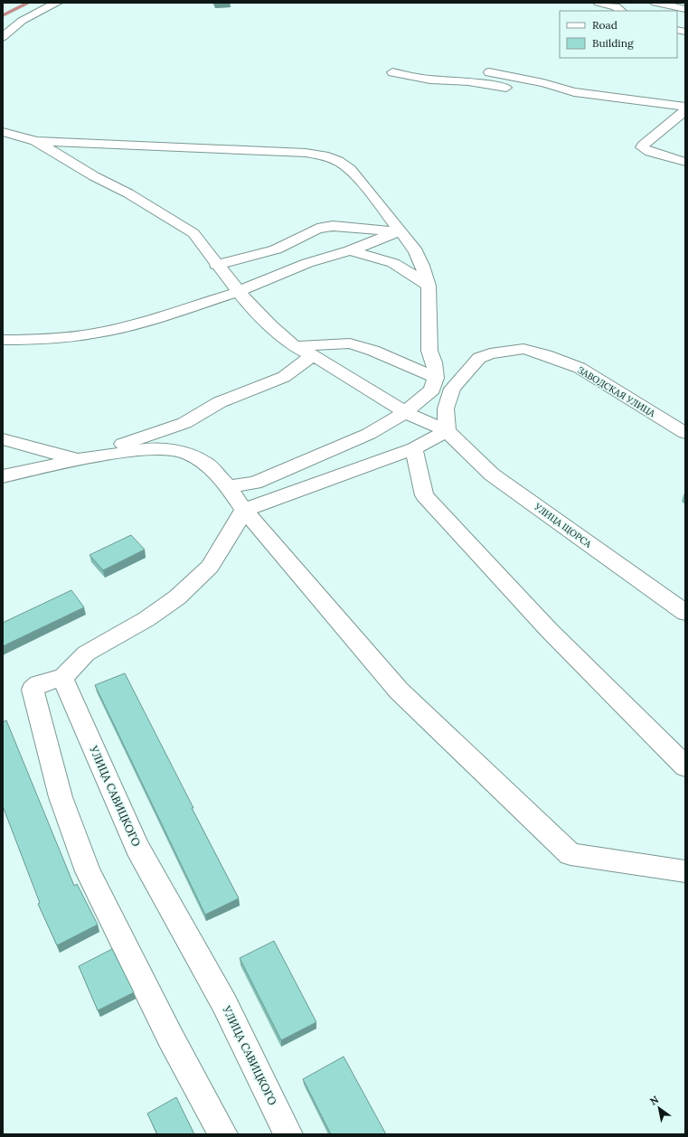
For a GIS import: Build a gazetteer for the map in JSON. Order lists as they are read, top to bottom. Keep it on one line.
{"streets":{"street":["ЗАВОДСКАЯ УЛИЦА","УЛИЦА ЩОРСА","УЛИЦА САВИЦКОГО"]},"crossings":[["ЗАВОДСКАЯ УЛИЦА","УЛИЦА ЩОРСА"]],"legend":["Road","Building"],"north":"top left"}
